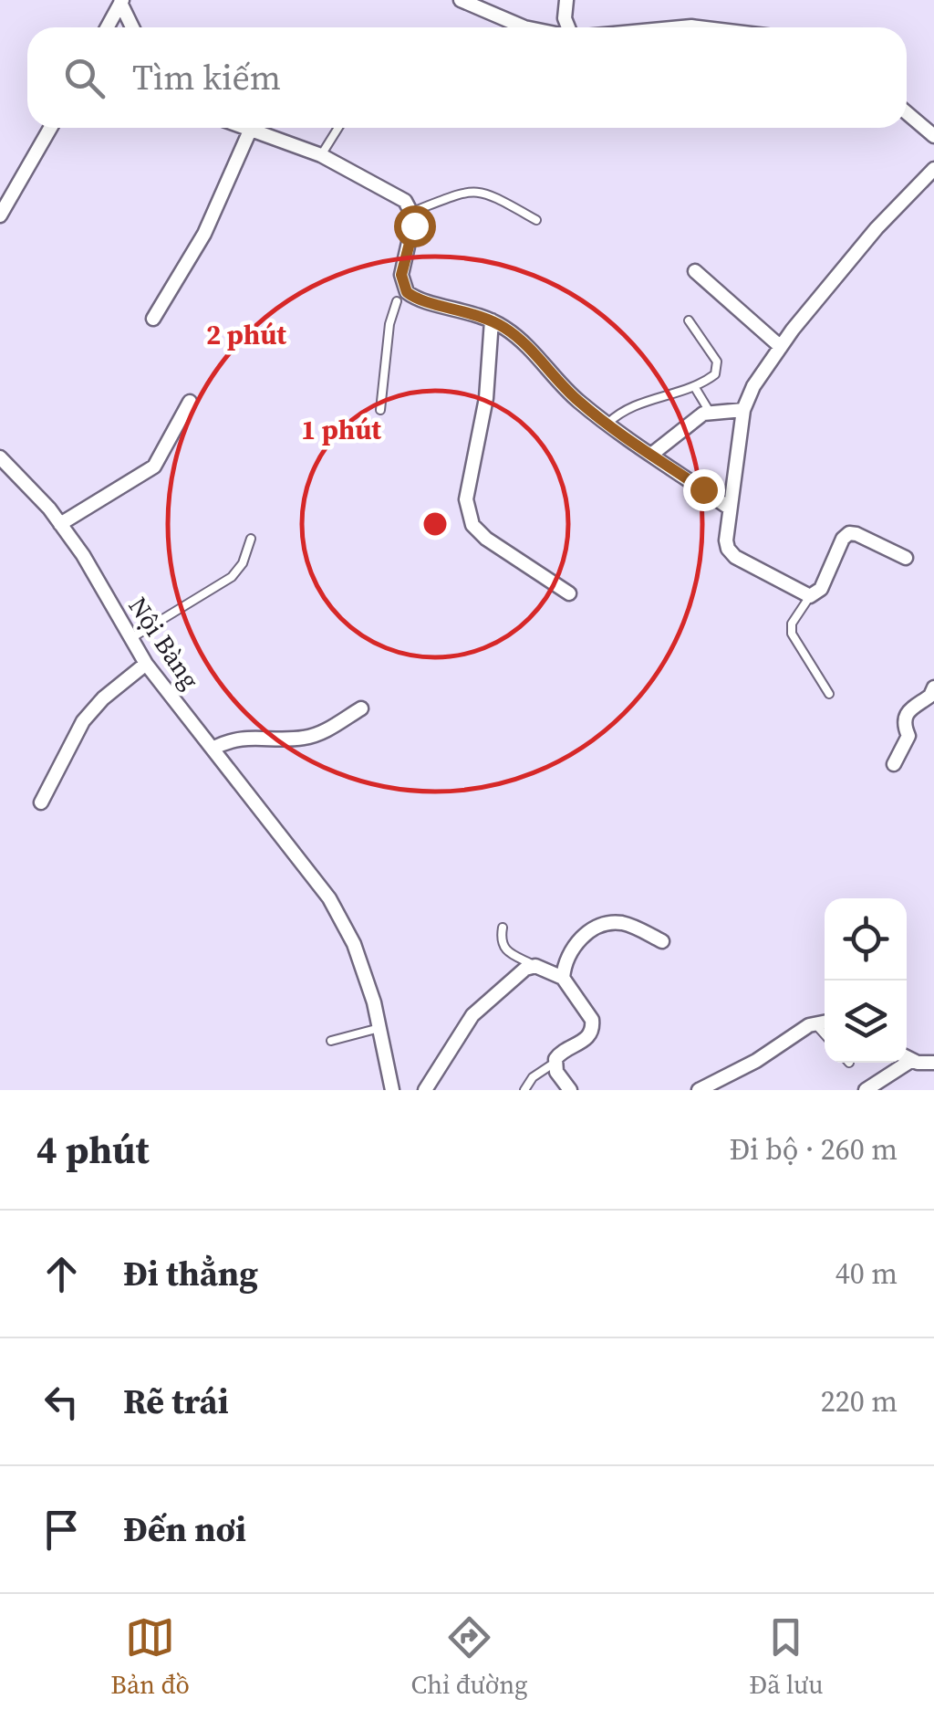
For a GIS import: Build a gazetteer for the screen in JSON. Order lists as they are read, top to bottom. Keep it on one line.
{"streets":{"street":["Nội Bàng"]},"page":{"search":"Tìm kiếm","heading":["4 phút","Đi bộ · 260 m"],"list":[["Đi thẳng","40 m"],["Rẽ trái","220 m"],"Đến nơi"],"nav":["Bản đồ","Chỉ đường","Đã lưu"]},"rings":["2 phút","1 phút"]}
